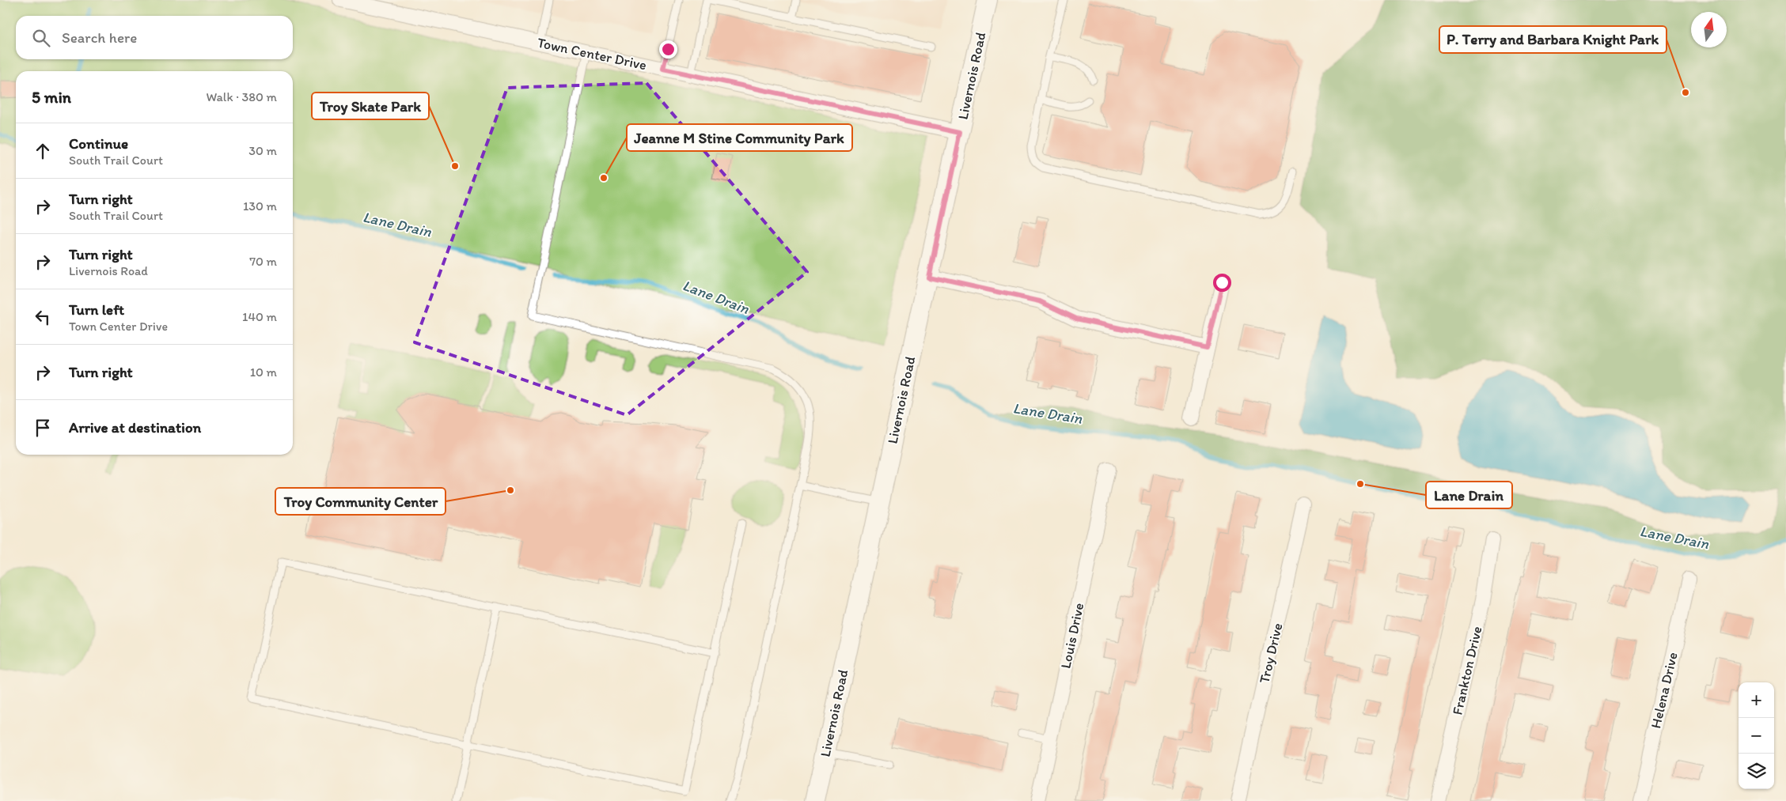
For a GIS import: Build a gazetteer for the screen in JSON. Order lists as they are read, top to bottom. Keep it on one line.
{"streets":{"main road":["Livernois Road"],"street":["Town Center Drive","Louis Drive","Troy Drive","Frankton Drive","Helena Drive"]},"crossings":[["Town Center Drive","Livernois Road"]],"water":["Lane Drain"],"places":["P. Terry and Barbara Knight Park","Troy Skate Park","Jeanne M Stine Community Park","Lane Drain","Troy Community Center"],"north":"top","page":{"search":"Search here","heading":["5 min","Walk · 380 m"],"list":[["Continue","South Trail Court","30 m"],["Turn right","South Trail Court","130 m"],["Turn right","Livernois Road","70 m"],["Turn left","Town Center Drive","140 m"],["Turn right","10 m"],"Arrive at destination"],"map_buttons":["+","−"]}}
